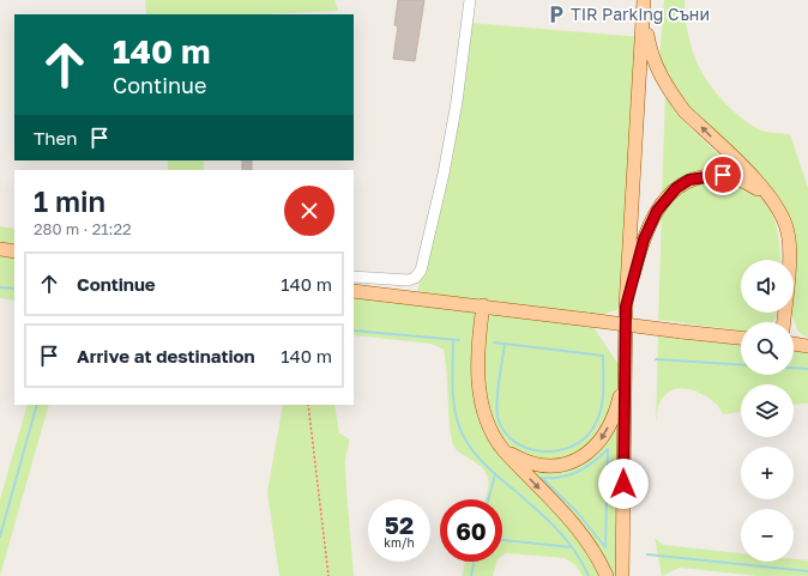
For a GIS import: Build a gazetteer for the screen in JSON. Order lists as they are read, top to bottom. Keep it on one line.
{"places":{"parking":["TIR Parking Съни"]},"page":{"turn":["140 m","Continue"],"then":"Then","heading":["1 min","280 m · 21:22"],"list":[{"name":"Continue","value":"140 m"},{"name":"Arrive at destination","value":"140 m"}],"map_buttons":["+","−"],"speed":"52 km/h","limit":"60"}}
